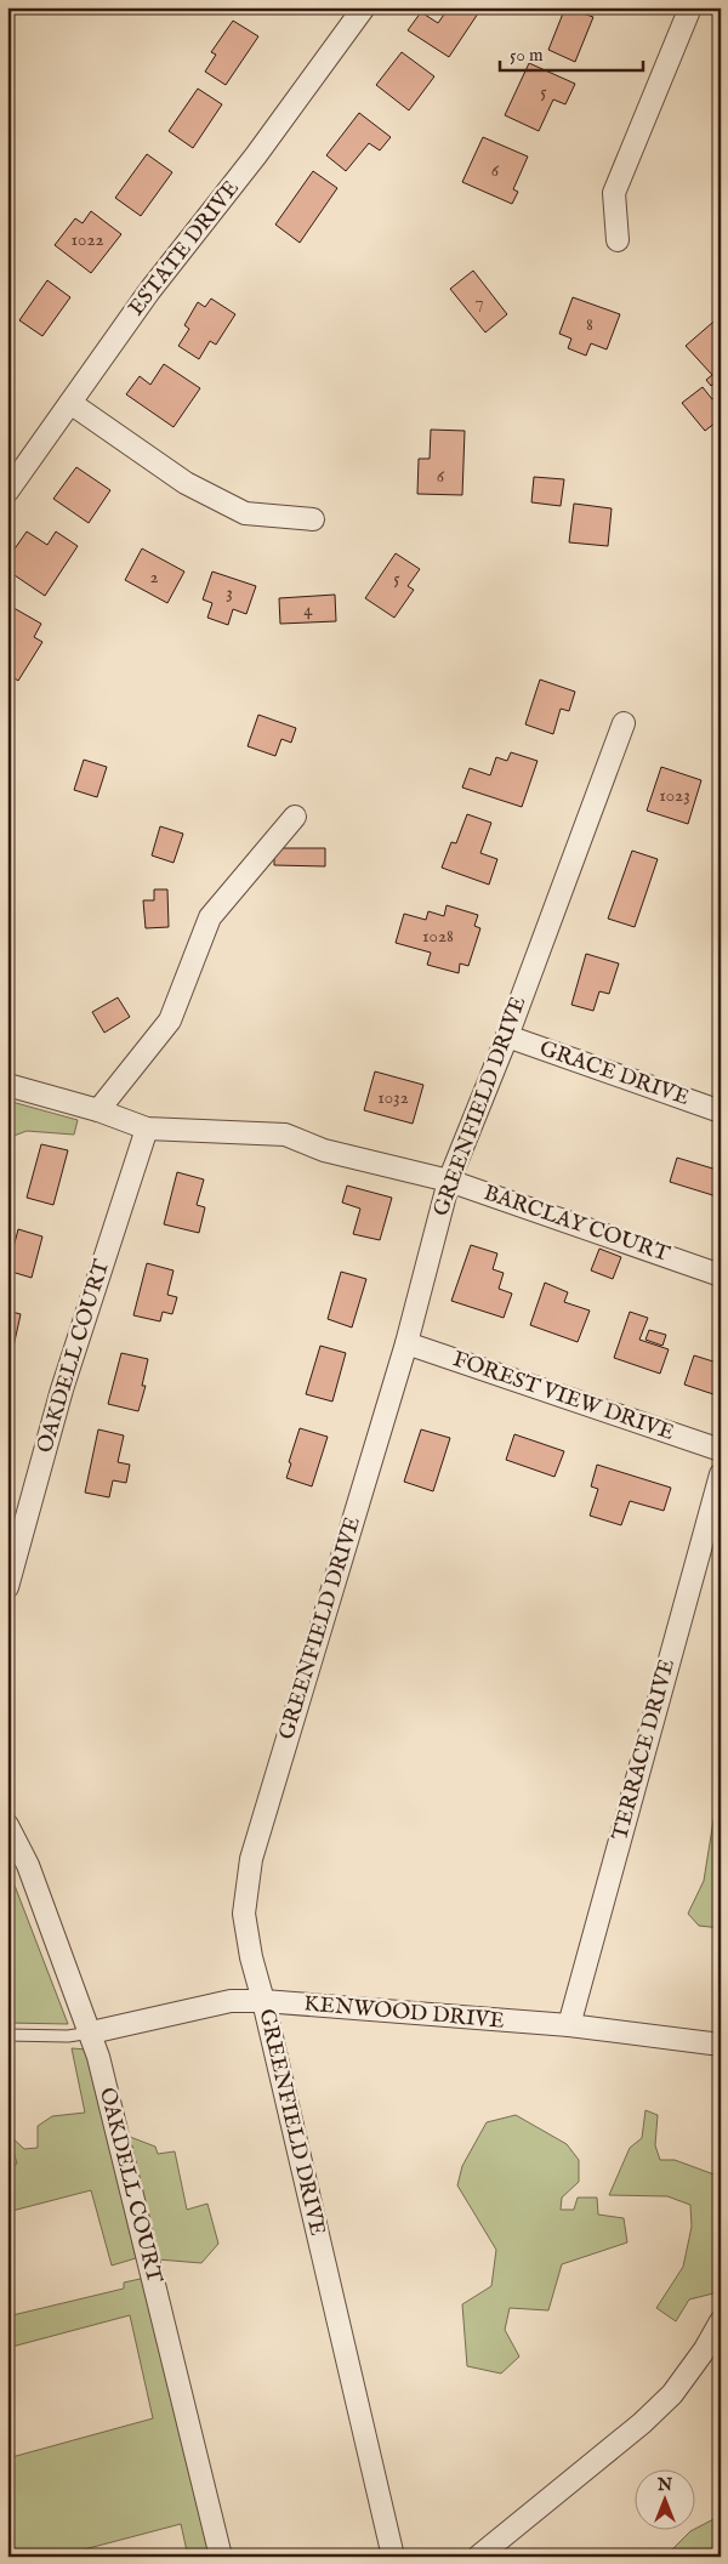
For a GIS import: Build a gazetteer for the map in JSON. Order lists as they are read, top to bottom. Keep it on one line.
{"streets":{"street":["ESTATE DRIVE","GRACE DRIVE","GREENFIELD DRIVE","BARCLAY COURT","OAKDELL COURT","FOREST VIEW DRIVE","TERRACE DRIVE","KENWOOD DRIVE"]},"crossings":[["GRACE DRIVE","GREENFIELD DRIVE"],["GREENFIELD DRIVE","BARCLAY COURT"],["GREENFIELD DRIVE","FOREST VIEW DRIVE"],["GREENFIELD DRIVE","KENWOOD DRIVE"],["BARCLAY COURT","OAKDELL COURT"],["OAKDELL COURT","KENWOOD DRIVE"],["TERRACE DRIVE","KENWOOD DRIVE"]],"house_numbers":["5","6","1022","7","8","6","2","5","3","4","1023","1028","1032"],"scale_bar":"50 m","north":"top"}
